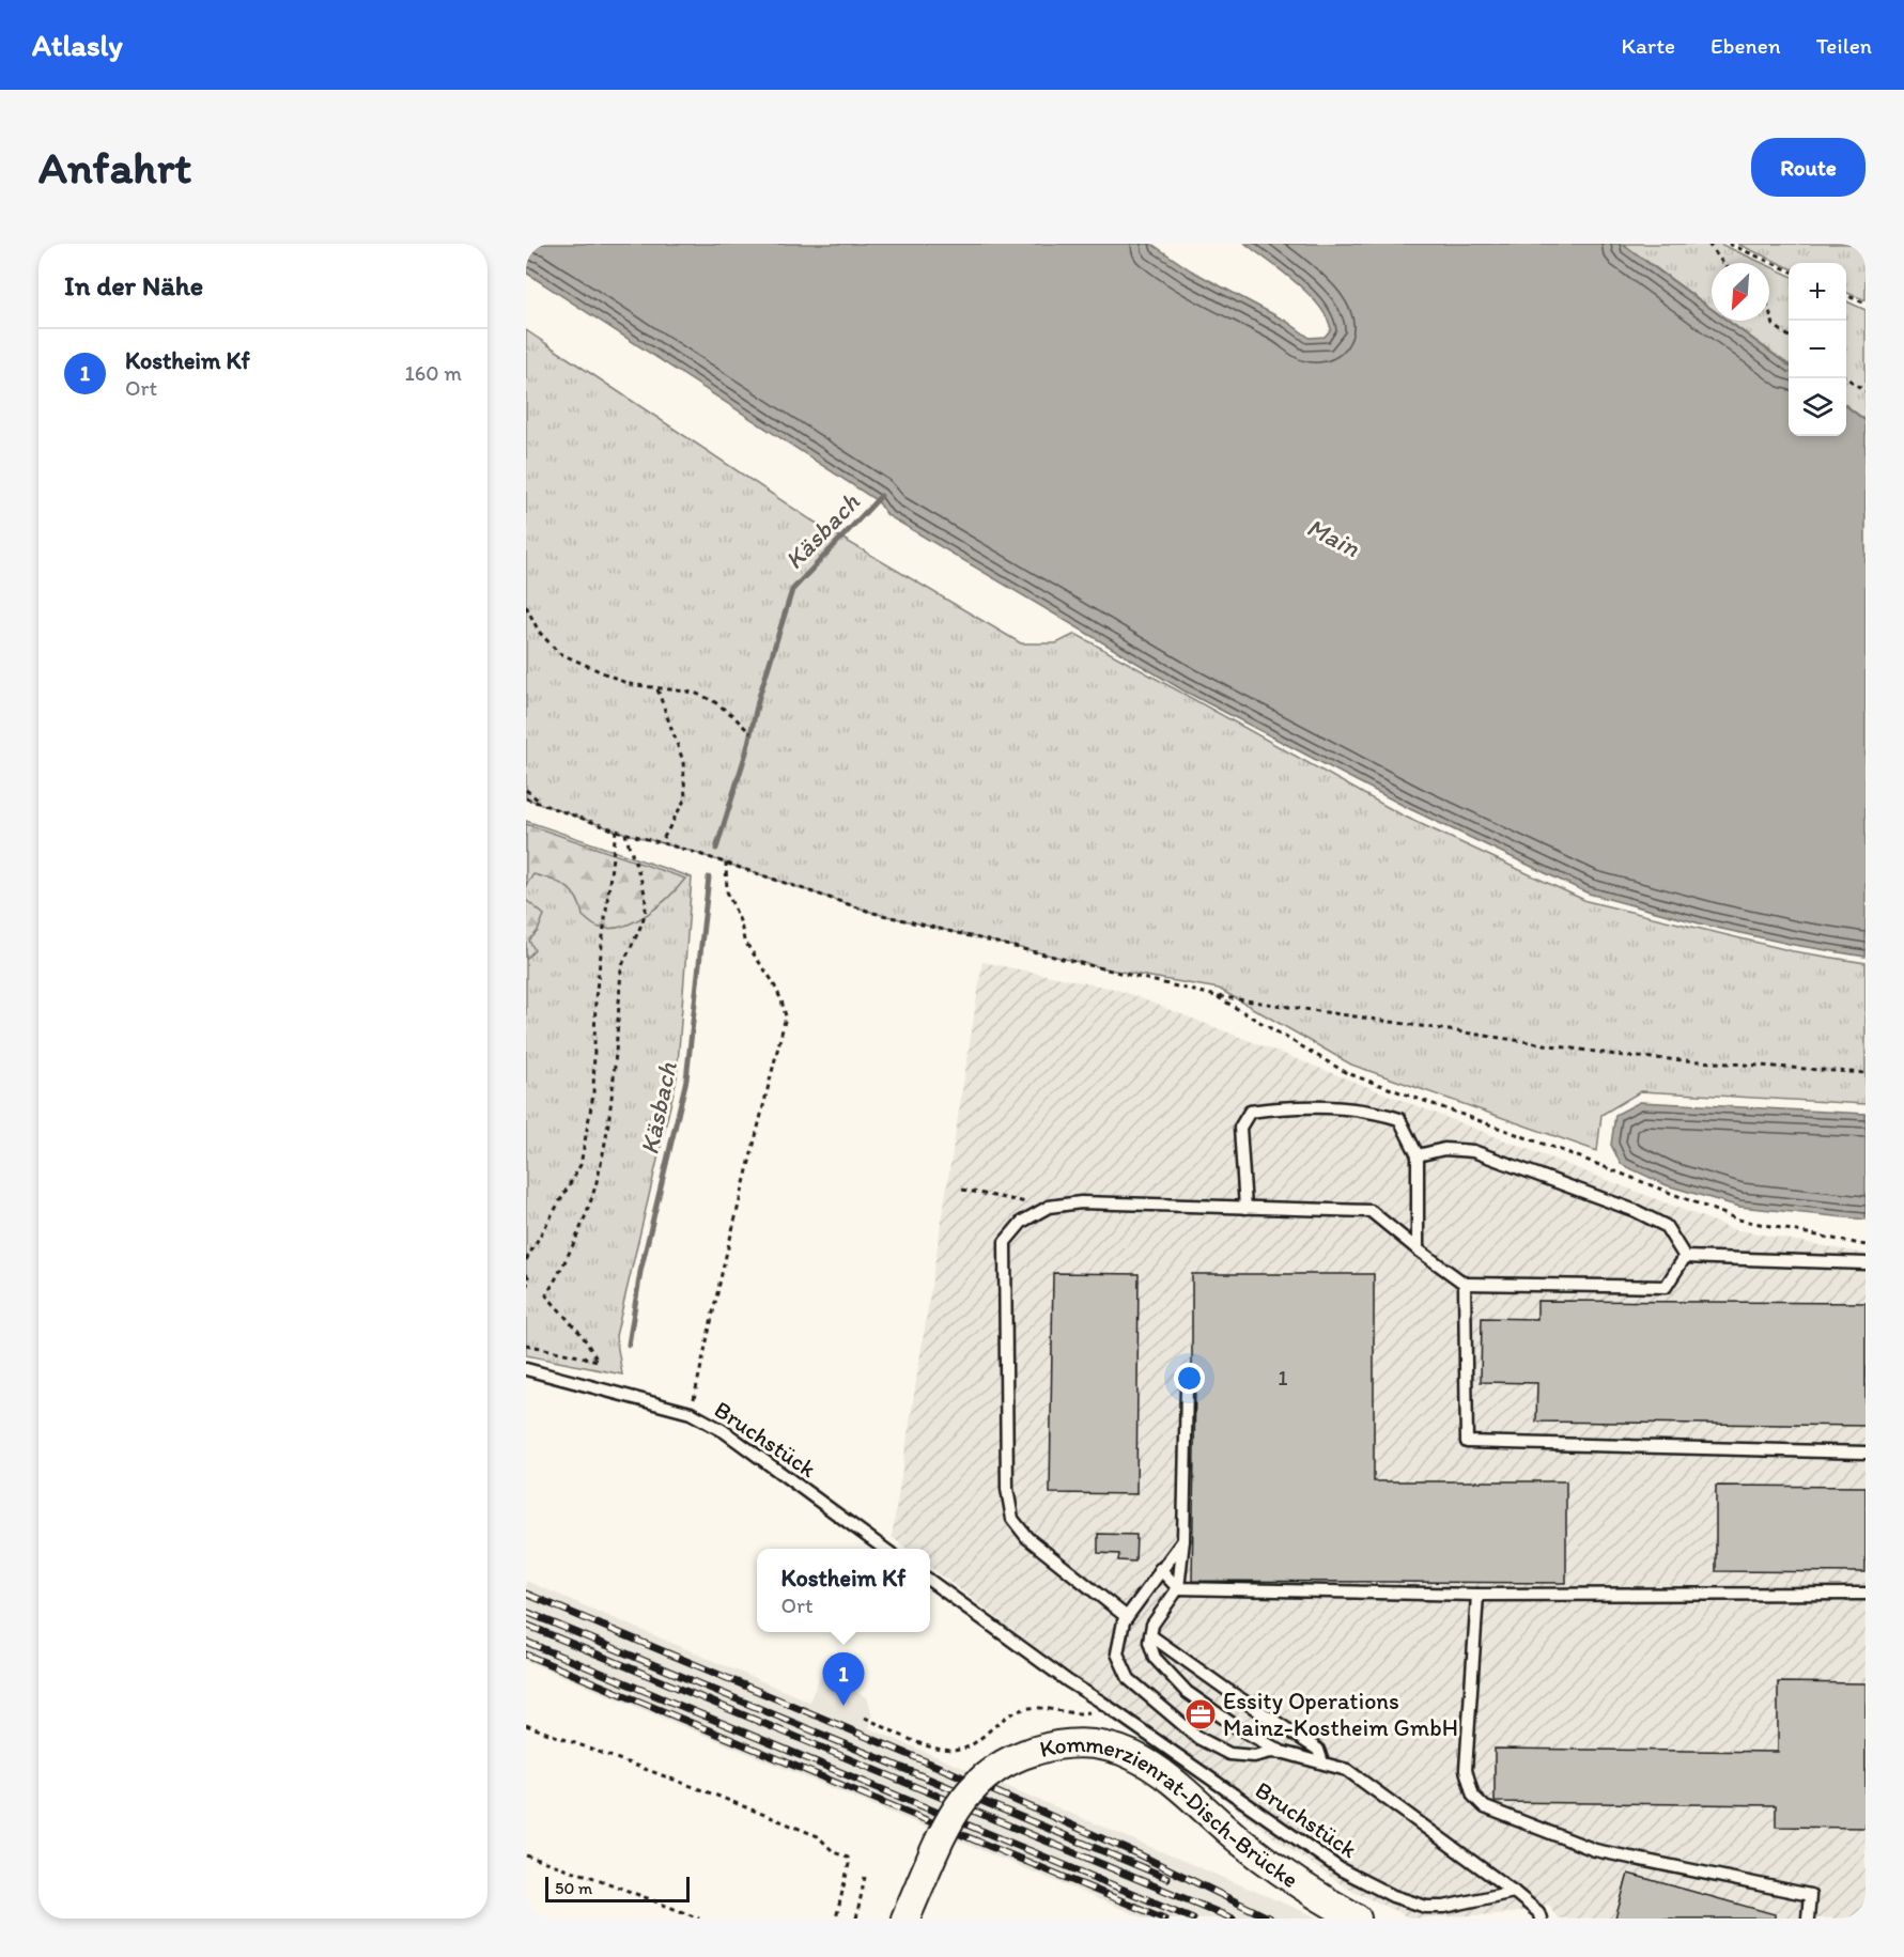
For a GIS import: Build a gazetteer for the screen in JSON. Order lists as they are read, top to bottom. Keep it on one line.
{"streets":{"street":["Kommerzienrat-Disch-Brücke"],"lane":["Bruchstück"]},"water":["Käsbach","Main"],"places":{"office":["Essity Operations Mainz-Kostheim GmbH"]},"house_numbers":["1"],"scale_bar":"50 m","north":"bottom left","page":{"header":"Atlasly","nav":["Karte","Ebenen","Teilen"],"buttons":"Route","title":"Anfahrt","heading":"In der Nähe","map_buttons":["+","−"],"list":[{"mark":"1","name":"Kostheim Kf","note":"Ort","value":"160 m"}],"popup":["Kostheim Kf","Ort"],"pins":"1","scale":"50 m"}}
